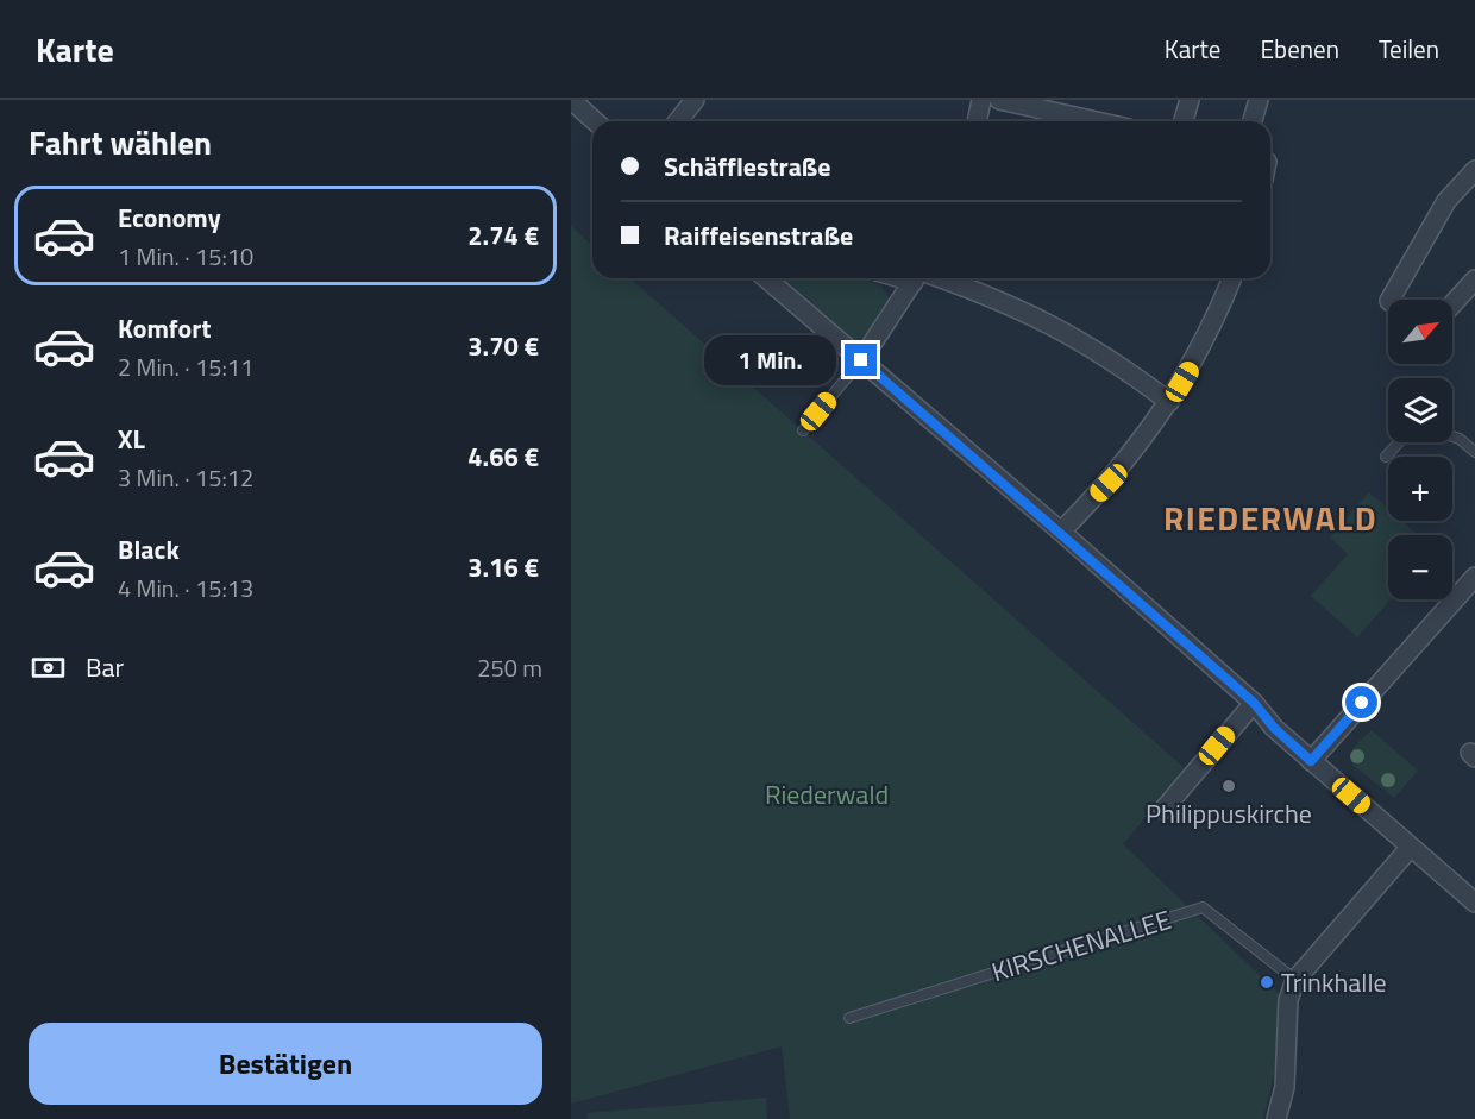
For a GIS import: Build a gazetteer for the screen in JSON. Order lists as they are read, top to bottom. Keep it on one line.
{"streets":{"lane":["KIRSCHENALLEE"]},"districts":["RIEDERWALD"],"parks":["Riederwald"],"places":["Philippuskirche","Trinkhalle"],"north":"top right","page":{"header":"Karte","nav":["Karte","Ebenen","Teilen"],"heading":"Fahrt wählen","banner":["Schäfflestraße","Raiffeisenstraße"],"list":[{"name":"Economy","note":"1 Min. · 15:10","value":"2.74 €"},{"name":"Komfort","note":"2 Min. · 15:11","value":"3.70 €"},{"name":"XL","note":"3 Min. · 15:12","value":"4.66 €"},{"name":"Black","note":"4 Min. · 15:13","value":"3.16 €"}],"map_buttons":["+","−"],"bubble":"1 Min.","pay":["Bar","250 m"],"buttons":"Bestätigen"}}
